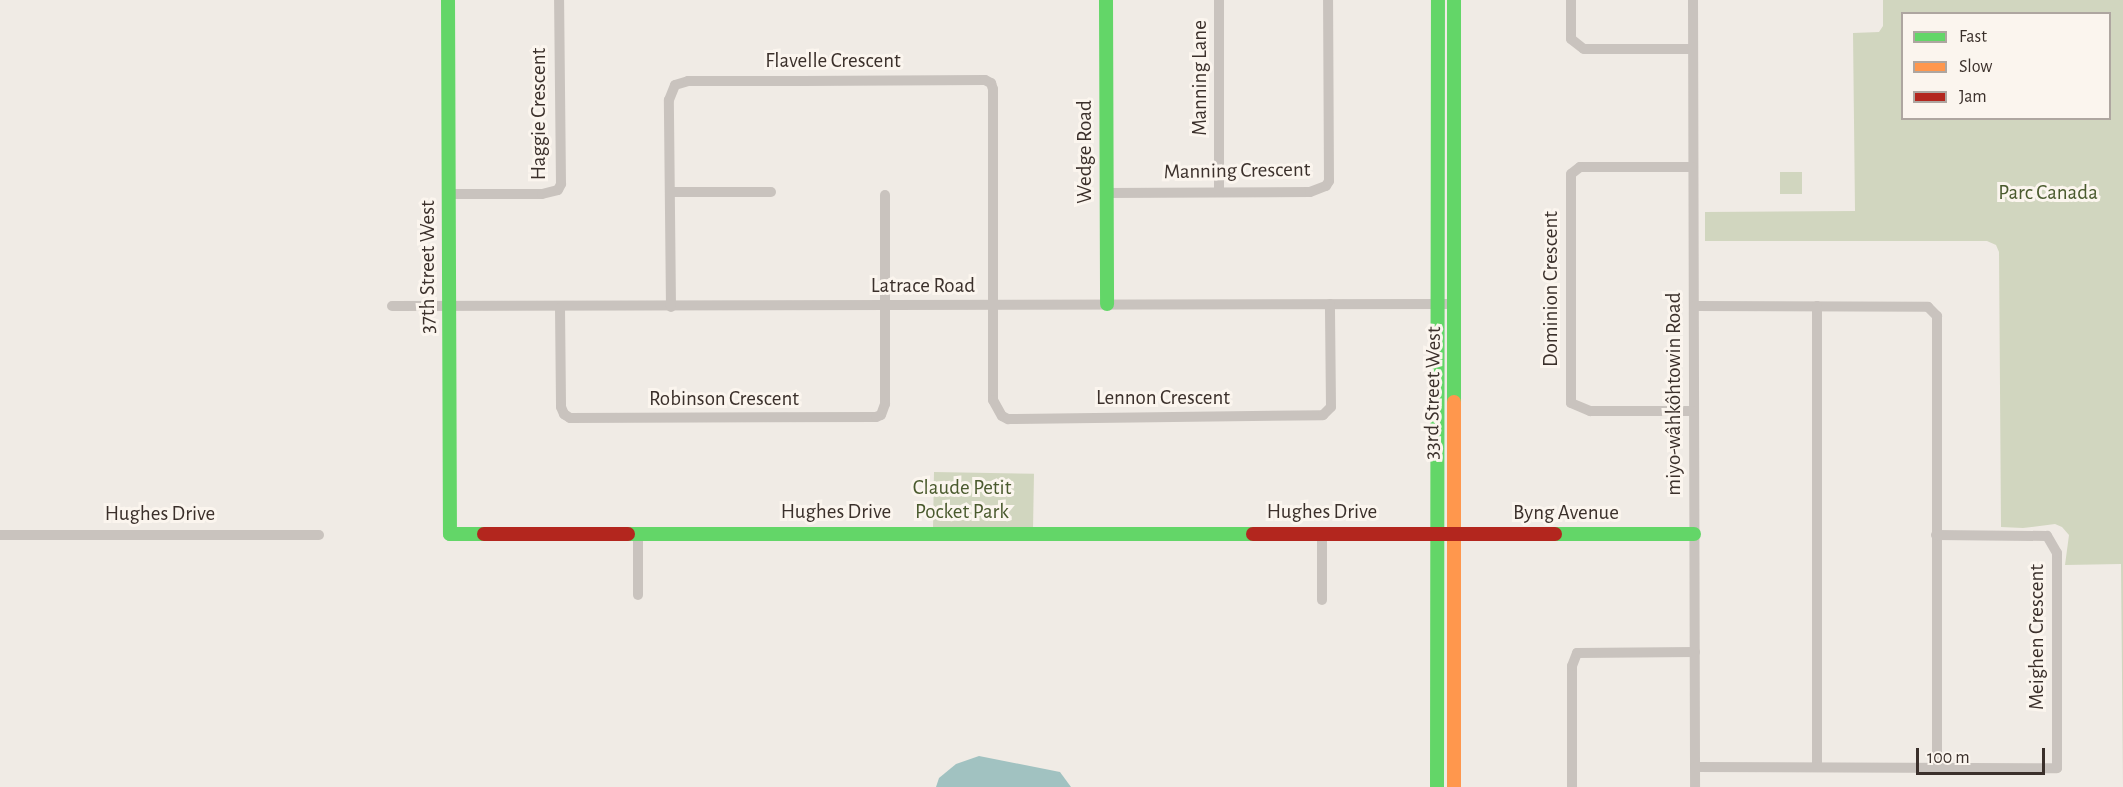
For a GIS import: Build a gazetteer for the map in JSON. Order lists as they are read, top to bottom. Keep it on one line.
{"streets":{"street":["Flavelle Crescent","Manning Lane","Haggie Crescent","Wedge Road","Manning Crescent","37th Street West","Latrace Road","Dominion Crescent","33rd Street West","miyo-wâhkôhtowin Road","Lennon Crescent","Robinson Crescent","Hughes Drive","Byng Avenue","Meighen Crescent"]},"crossings":[["Flavelle Crescent","Latrace Road"],["Flavelle Crescent","Lennon Crescent"],["Manning Lane","Manning Crescent"],["Haggie Crescent","37th Street West"],["Wedge Road","Manning Crescent"],["Wedge Road","Latrace Road"],["37th Street West","Latrace Road"],["37th Street West","Hughes Drive"],["Latrace Road","33rd Street West"],["Latrace Road","Lennon Crescent"],["Latrace Road","Robinson Crescent"],["Dominion Crescent","miyo-wâhkôhtowin Road"],["33rd Street West","Hughes Drive"],["33rd Street West","Byng Avenue"],["miyo-wâhkôhtowin Road","Byng Avenue"],["miyo-wâhkôhtowin Road","Meighen Crescent"],["Hughes Drive","Byng Avenue"]],"parks":["Parc Canada","Claude Petit Pocket Park"],"legend":["Fast","Slow","Jam"],"scale_bar":"100 m"}
